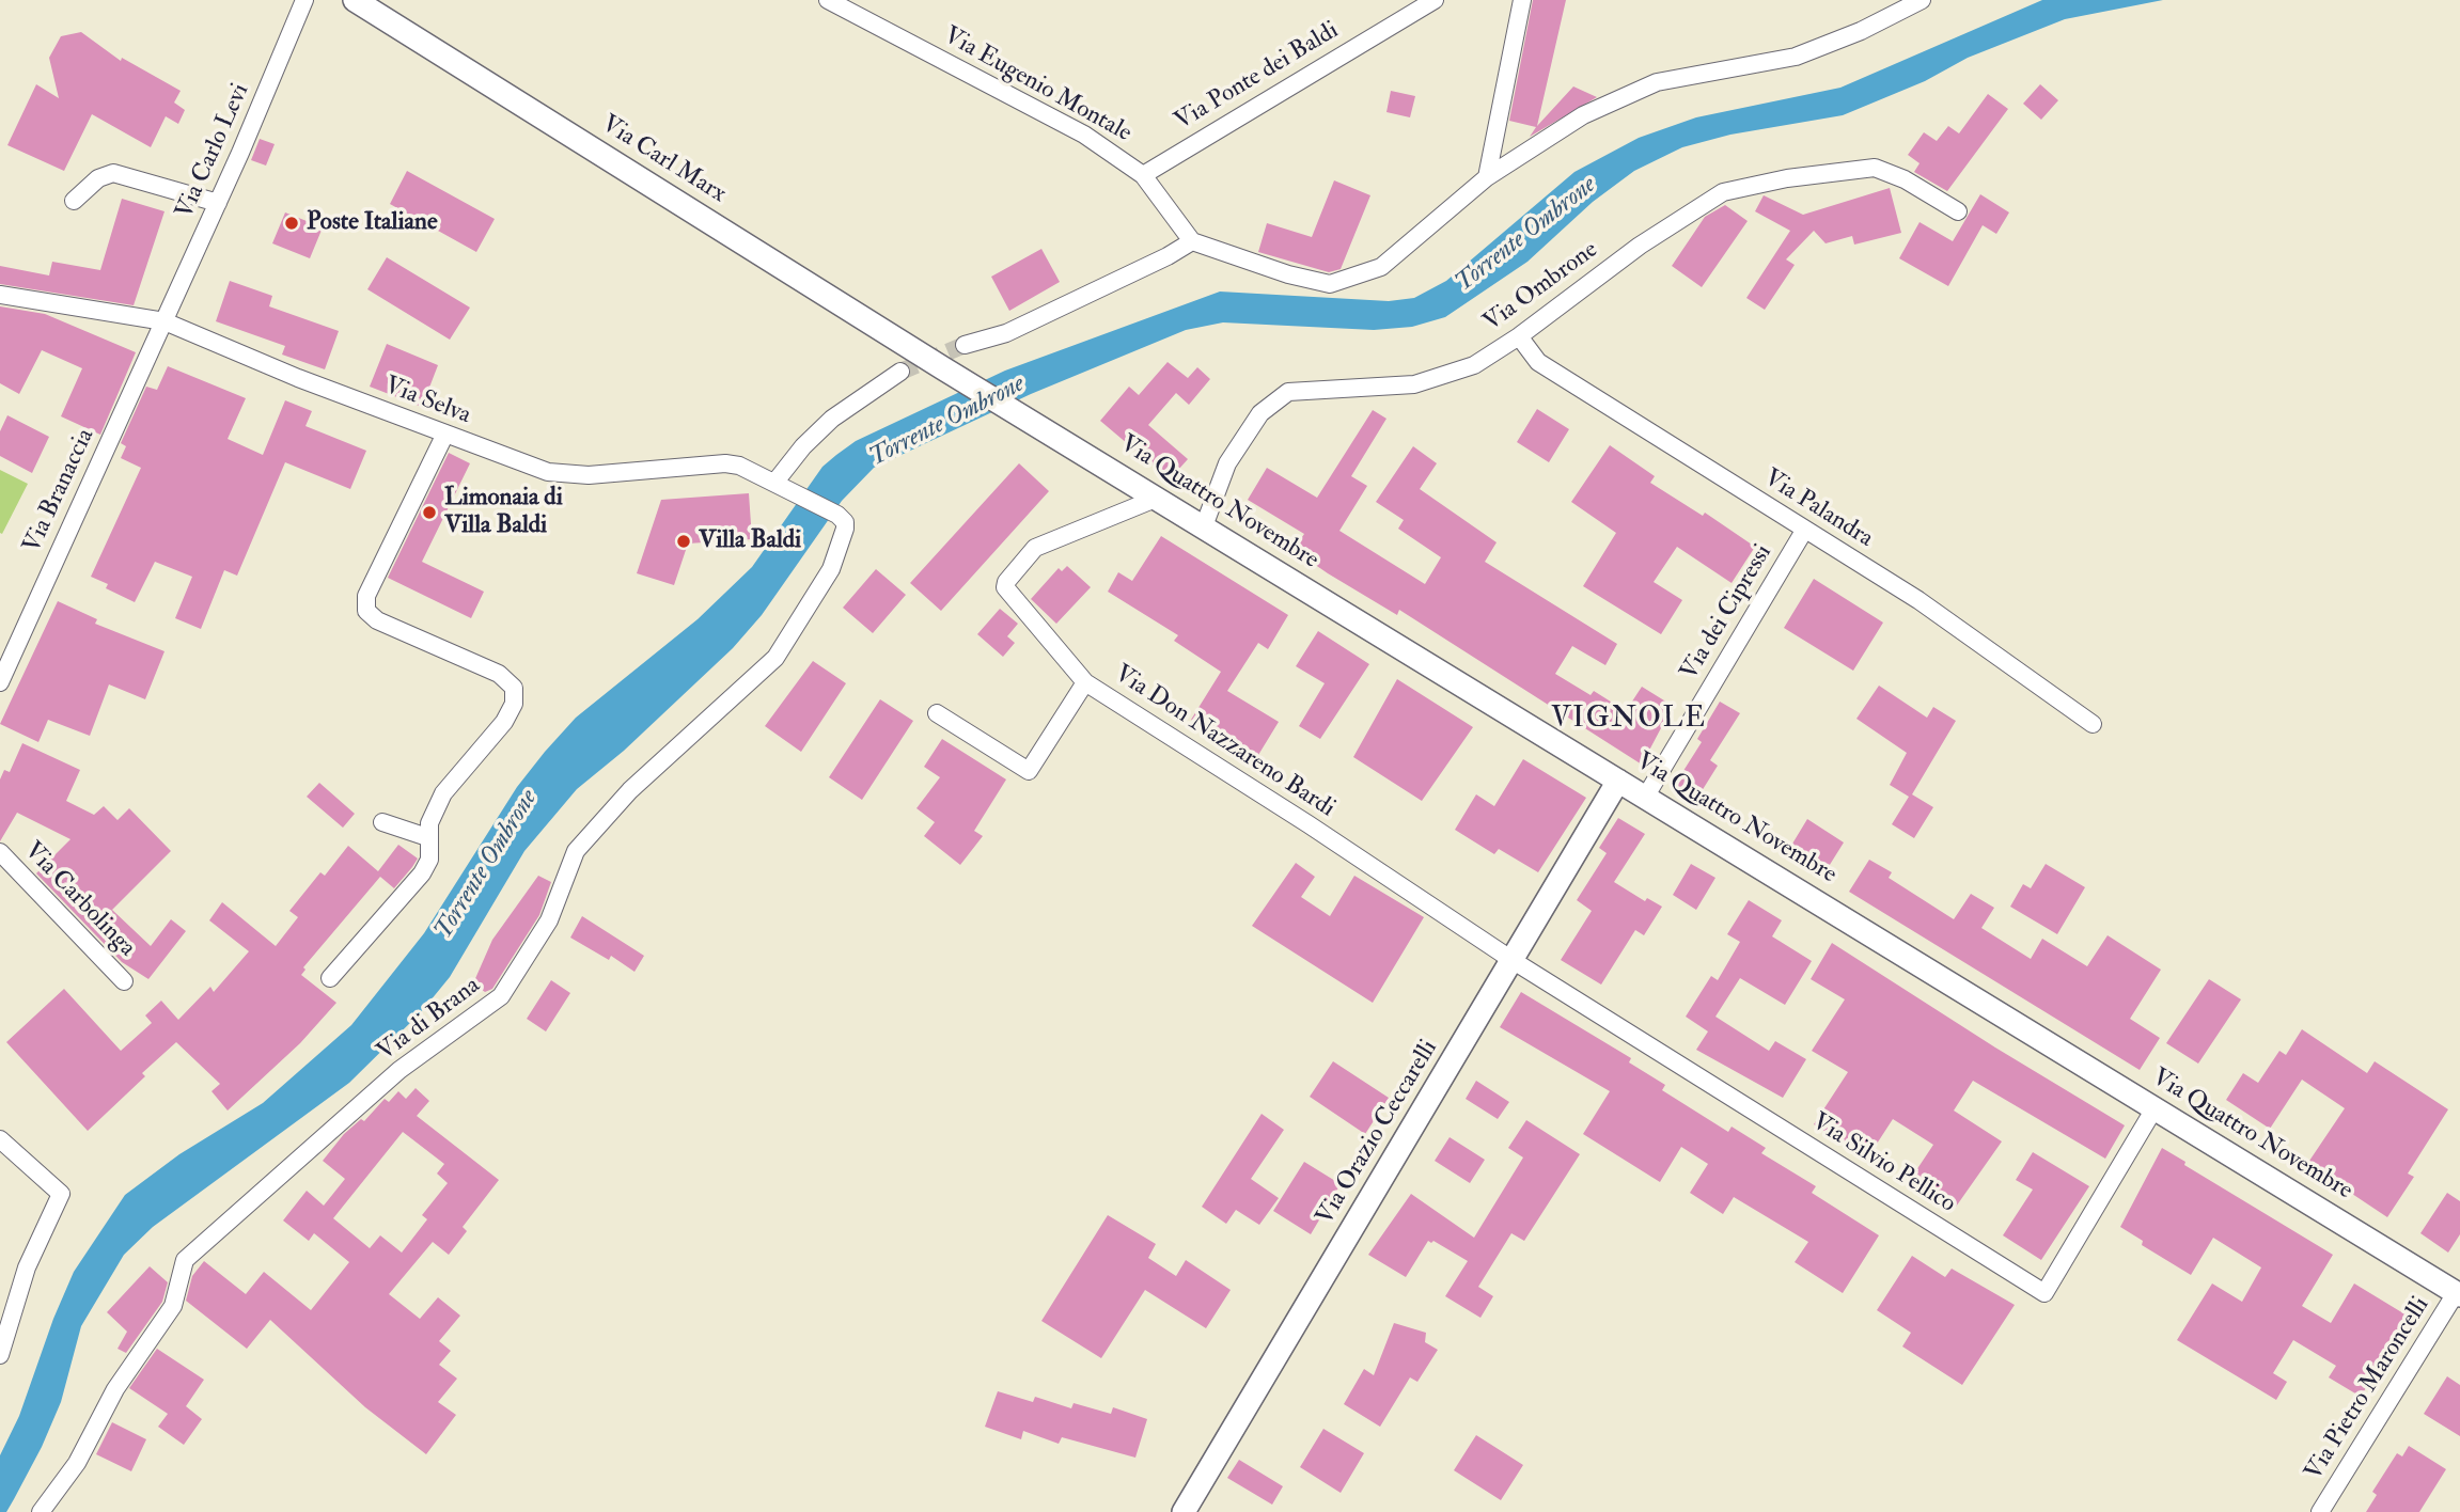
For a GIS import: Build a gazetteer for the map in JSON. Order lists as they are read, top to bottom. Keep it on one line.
{"streets":{"main road":["Via Carl Marx","Via Quattro Novembre","Via Orazio Ceccarelli"],"street":["Via Ponte dei Baldi","Via Eugenio Montale","Via Carlo Levi","Via Ombrone","Via Selva","Via Branaccia","Via Palandra","Via dei Cipressi","Via Don Nazzareno Bardi","Via Carbolinga","Via di Brana","Via Silvio Pellico","Via Pietro Maroncelli"]},"crossings":[["Via Ponte dei Baldi","Via Eugenio Montale"],["Via Carlo Levi","Via Selva"],["Via Carlo Levi","Via Branaccia"],["Via Carl Marx","Via Quattro Novembre"],["Via Ombrone","Via Quattro Novembre"],["Via Ombrone","Via Palandra"],["Via Selva","Via Branaccia"],["Via Selva","Via di Brana"],["Via Quattro Novembre","Via dei Cipressi"],["Via Quattro Novembre","Via Orazio Ceccarelli"],["Via Quattro Novembre","Via Silvio Pellico"],["Via Quattro Novembre","Via Pietro Maroncelli"],["Via Palandra","Via dei Cipressi"],["Via Don Nazzareno Bardi","Via Orazio Ceccarelli"],["Via Don Nazzareno Bardi","Via Silvio Pellico"],["Via Orazio Ceccarelli","Via Silvio Pellico"]],"districts":["VIGNOLE"],"water":["Torrente Ombrone"],"places":["Poste Italiane","Limonaia di Villa Baldi","Villa Baldi"]}
